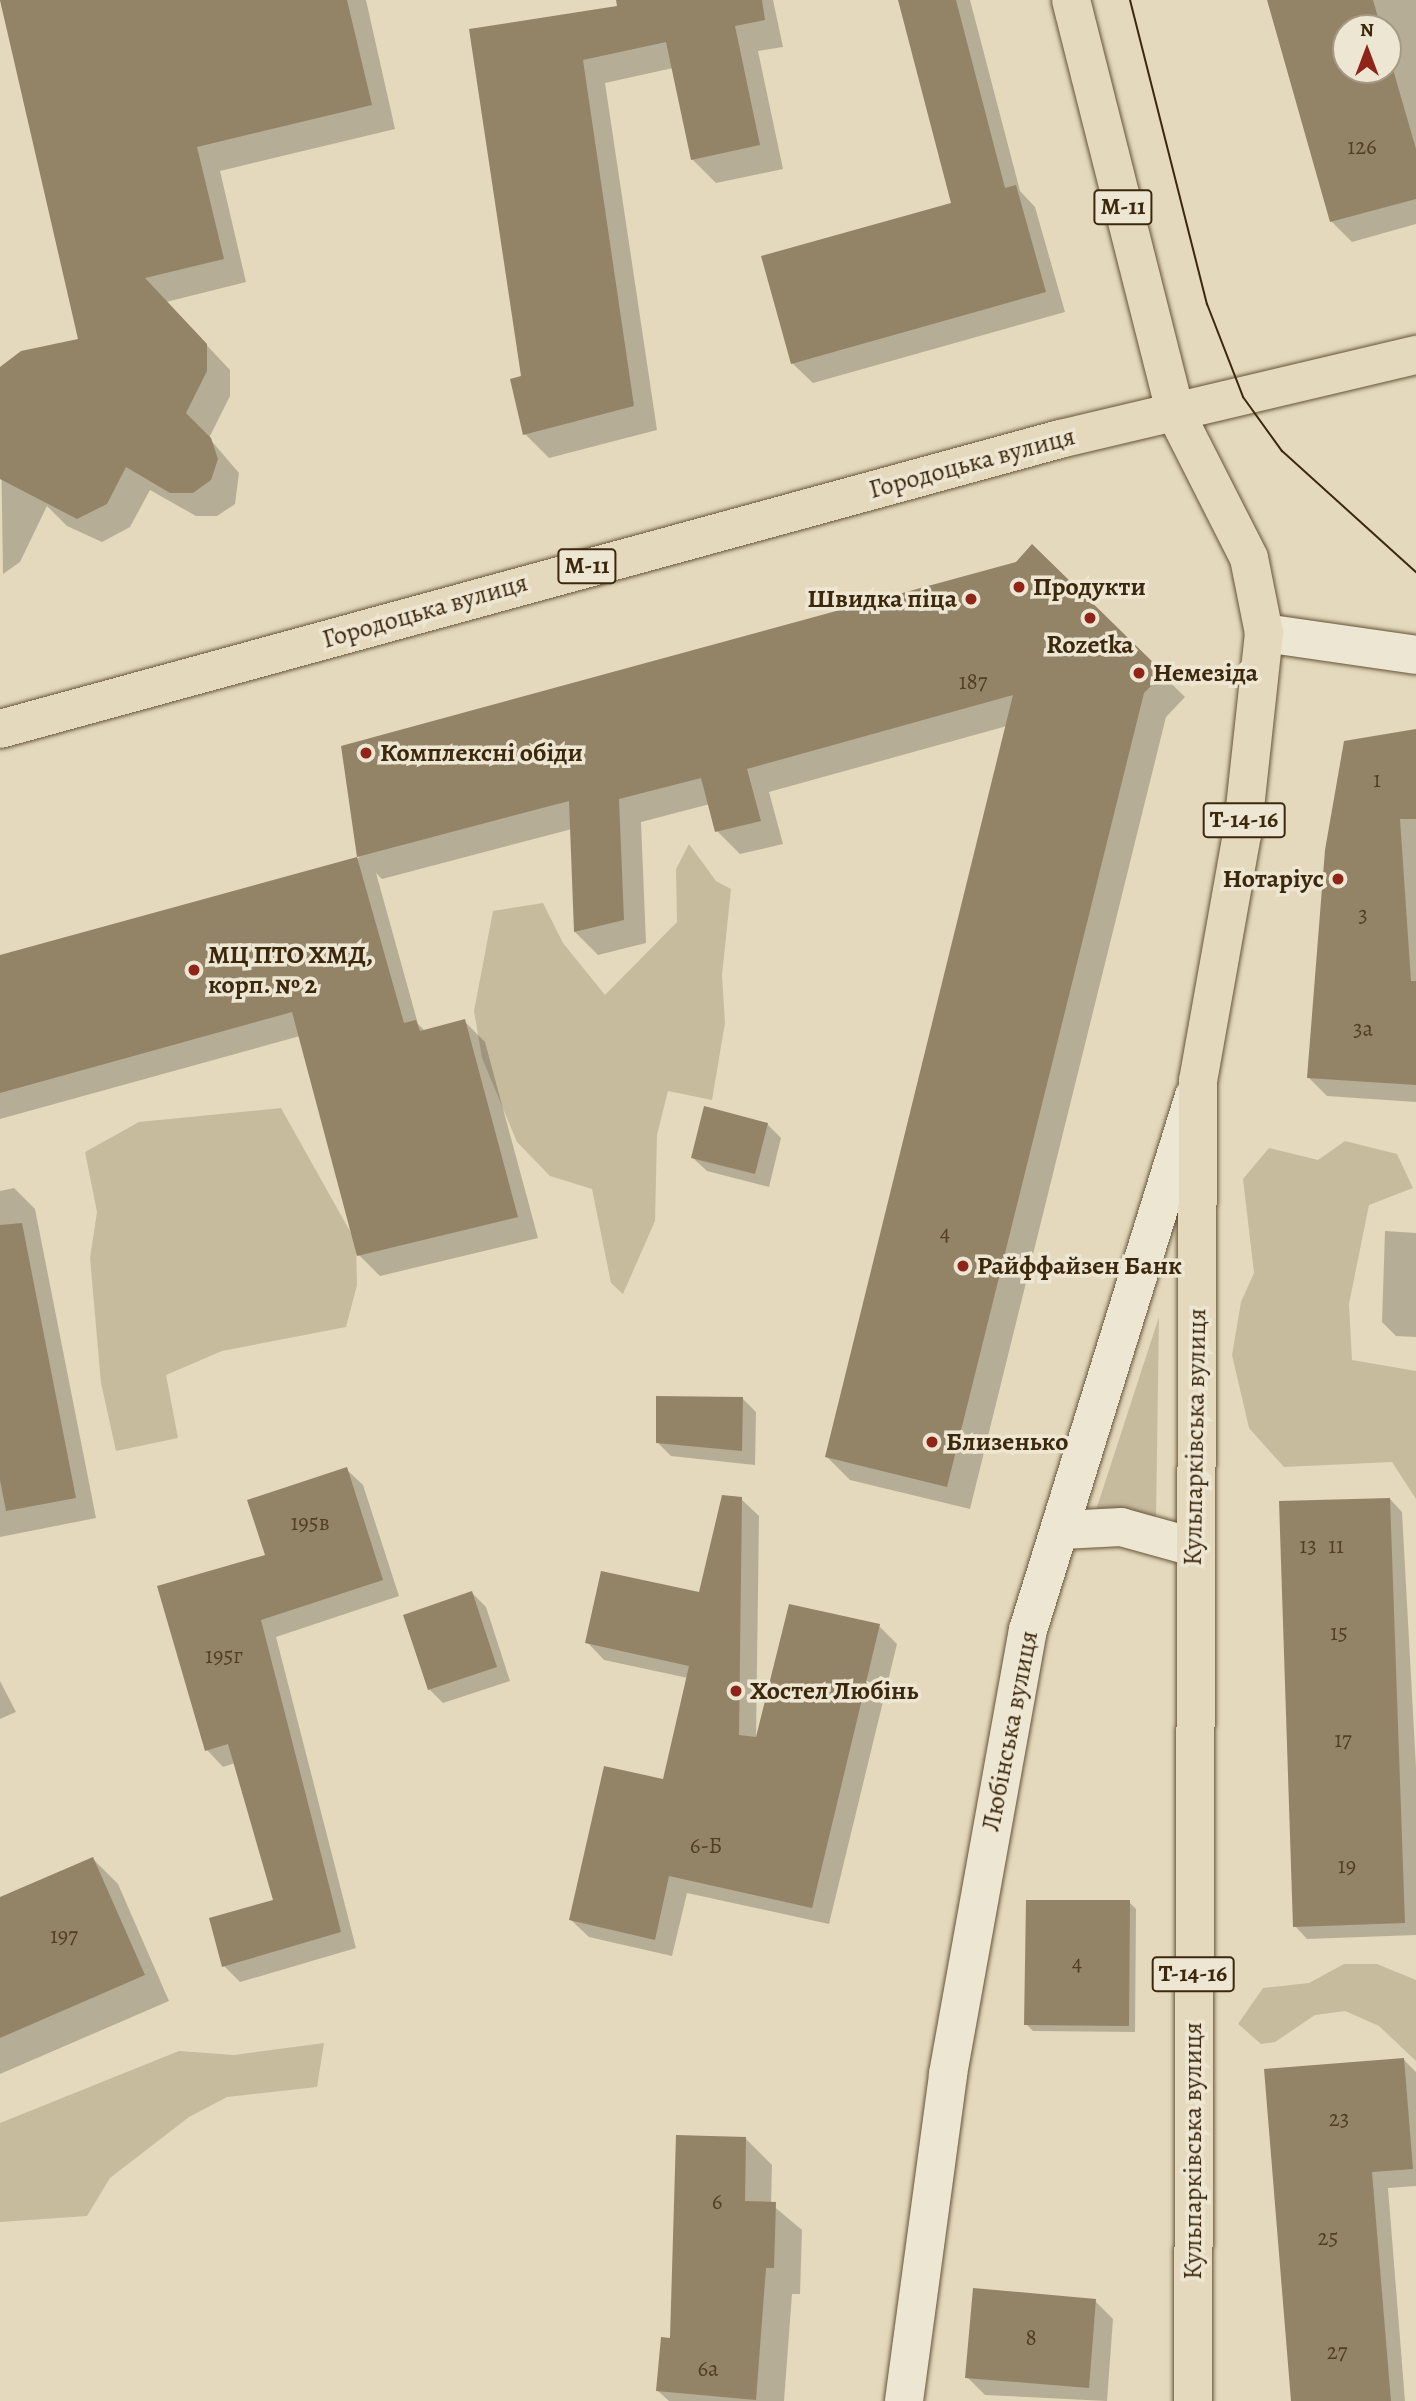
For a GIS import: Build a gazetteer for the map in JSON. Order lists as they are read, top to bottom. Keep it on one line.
{"streets":{"main road":["М-11","Городоцька вулиця","Т-14-16","Кульпарківська вулиця","Любінська вулиця"]},"crossings":[["М-11","Городоцька вулиця"],["М-11","Кульпарківська вулиця"],["Городоцька вулиця","Кульпарківська вулиця"],["Кульпарківська вулиця","Любінська вулиця"]],"places":["Продукти","Швидка піца","Rozetka","Немезіда","Комплексні обіди","Нотаріус","МЦ ПТО ХМД, корп. № 2","Райффайзен Банк","Близенько","Хостел Любінь"],"house_numbers":["126","187","1","3","3а","4","195в","13","11","15","195г","17","6-Б","19","197","4","23","6","25","8","27","6а"],"north":"top"}
